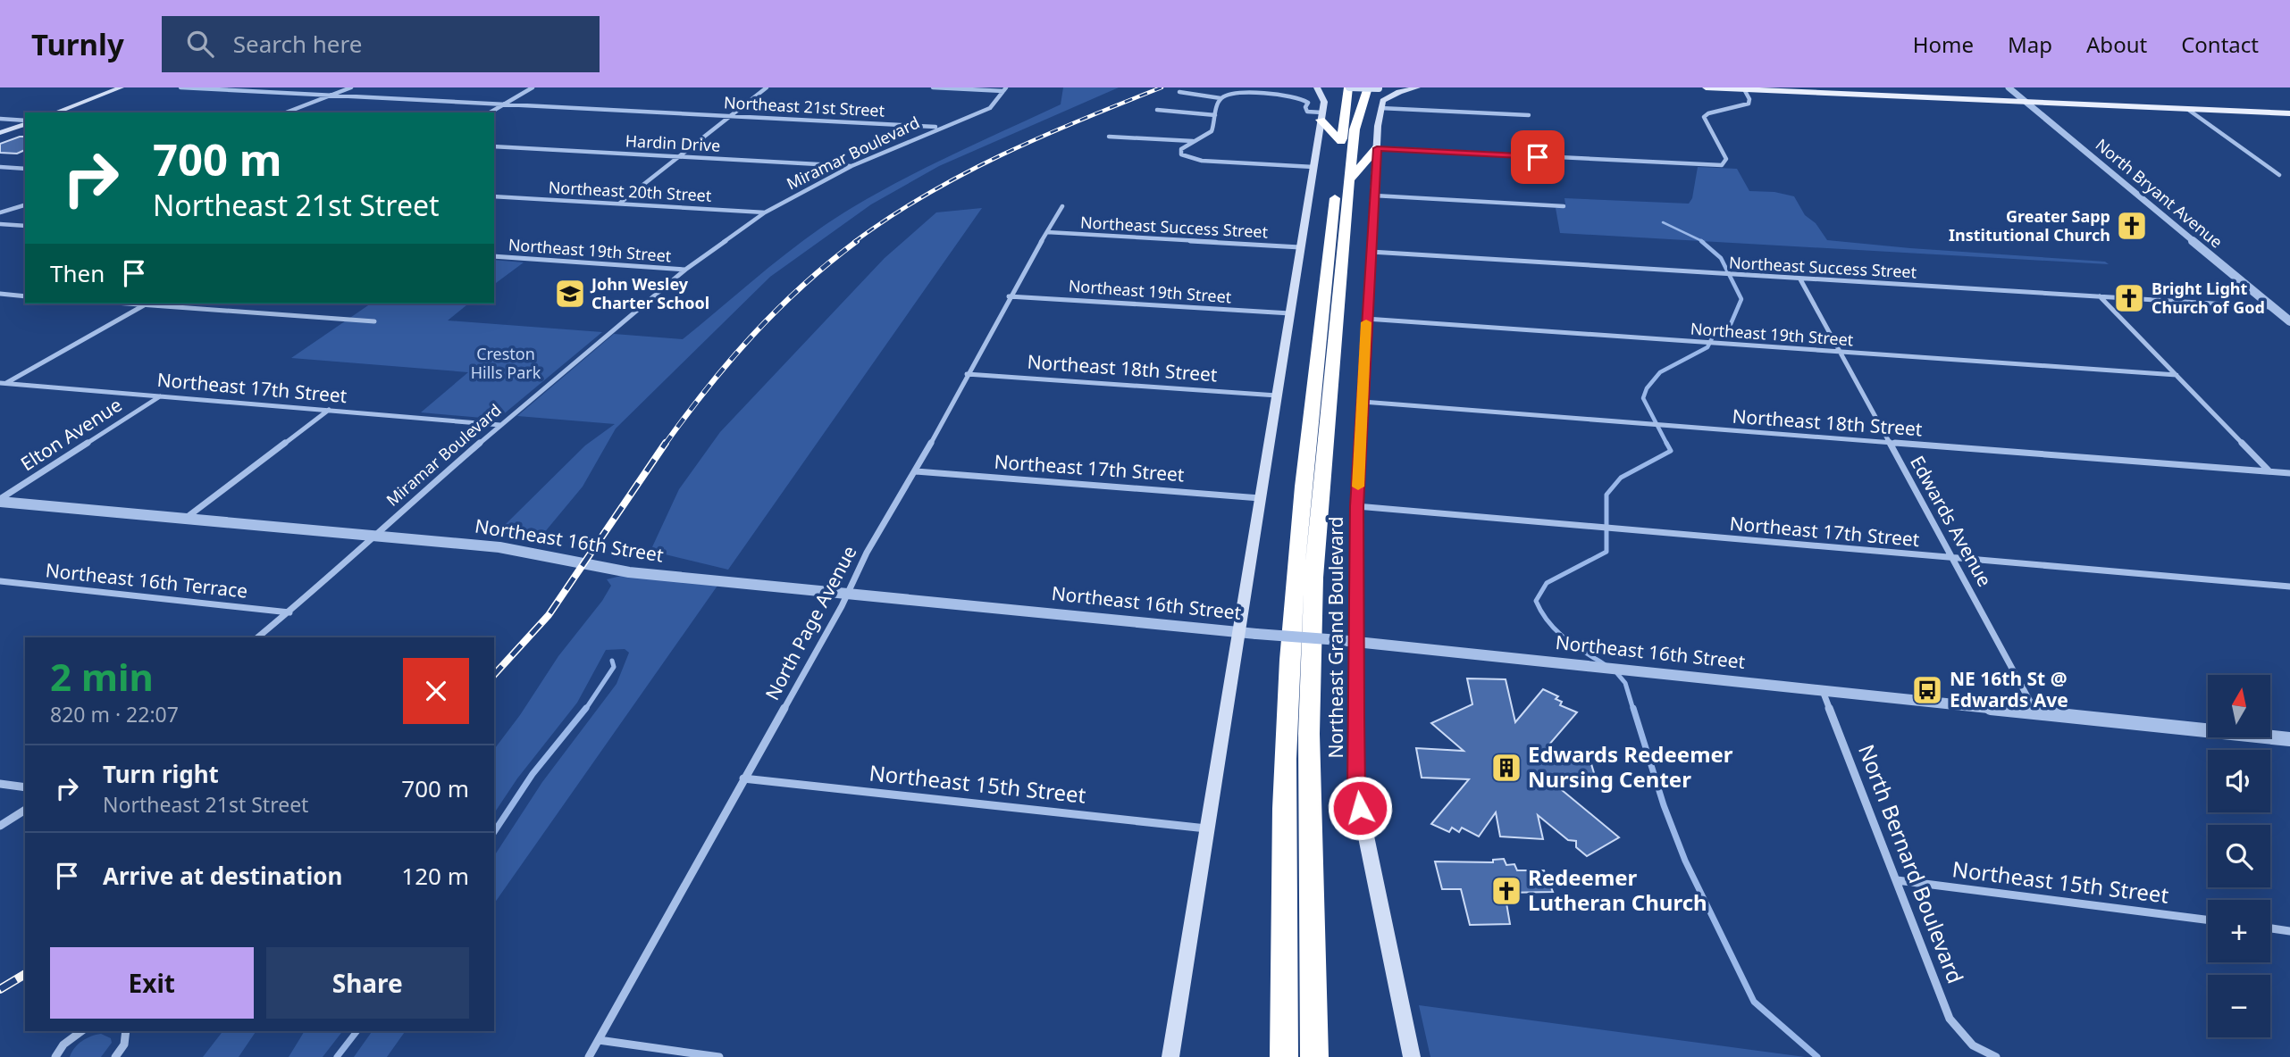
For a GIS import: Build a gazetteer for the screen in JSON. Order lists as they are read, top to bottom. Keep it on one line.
{"streets":{"main road":["Northeast Grand Boulevard"],"street":["Northeast 21st Street","Hardin Drive","Miramar Boulevard","Northeast 20th Street","North Bryant Avenue","Northeast Success Street","Northeast 19th Street","Northeast 18th Street","Northeast 17th Street","Elton Avenue","Edwards Avenue","Northeast 16th Street","Northeast 16th Terrace","North Page Avenue","Northeast 15th Street","North Bernard Boulevard"]},"crossings":[["Northeast 21st Street","Miramar Boulevard"],["Hardin Drive","Miramar Boulevard"],["Miramar Boulevard","Northeast 20th Street"],["Miramar Boulevard","Northeast 19th Street"],["Miramar Boulevard","Northeast 17th Street"],["Miramar Boulevard","Northeast 16th Street"],["Miramar Boulevard","Northeast 16th Terrace"],["North Bryant Avenue","Northeast Success Street"],["Northeast Success Street","Edwards Avenue"],["Northeast Success Street","North Page Avenue"],["Northeast Success Street","Northeast Grand Boulevard"],["Northeast 19th Street","Edwards Avenue"],["Northeast 19th Street","North Page Avenue"],["Northeast 19th Street","Northeast Grand Boulevard"],["Northeast 18th Street","Edwards Avenue"],["Northeast 18th Street","North Page Avenue"],["Northeast 18th Street","Northeast Grand Boulevard"],["Northeast 17th Street","Elton Avenue"],["Northeast 17th Street","Edwards Avenue"],["Northeast 17th Street","North Page Avenue"],["Northeast 17th Street","Northeast Grand Boulevard"],["Elton Avenue","Northeast 16th Street"],["Edwards Avenue","Northeast 16th Street"],["Northeast 16th Street","North Page Avenue"],["Northeast 16th Street","Northeast Grand Boulevard"],["Northeast 16th Street","North Bernard Boulevard"],["North Page Avenue","Northeast 15th Street"],["Northeast 15th Street","North Bernard Boulevard"]],"parks":["Creston Hills Park"],"places":{"church":["Greater Sapp Institutional Church","Bright Light Church of God","Redeemer Lutheran Church"],"school or university":["John Wesley Charter School"],"bus stop":["NE 16th St @ Edwards Ave"],"building":["Edwards Redeemer Nursing Center"]},"north":"top","page":{"header":"Turnly","search":"Search here","nav":["Home","Map","About","Contact"],"turn":["700 m","Northeast 21st Street"],"then":"Then","heading":["2 min","820 m · 22:07"],"map_buttons":["+","−"],"list":[{"name":"Turn right","note":"Northeast 21st Street","value":"700 m"},{"name":"Arrive at destination","value":"120 m"}],"buttons":["Exit","Share"]}}
